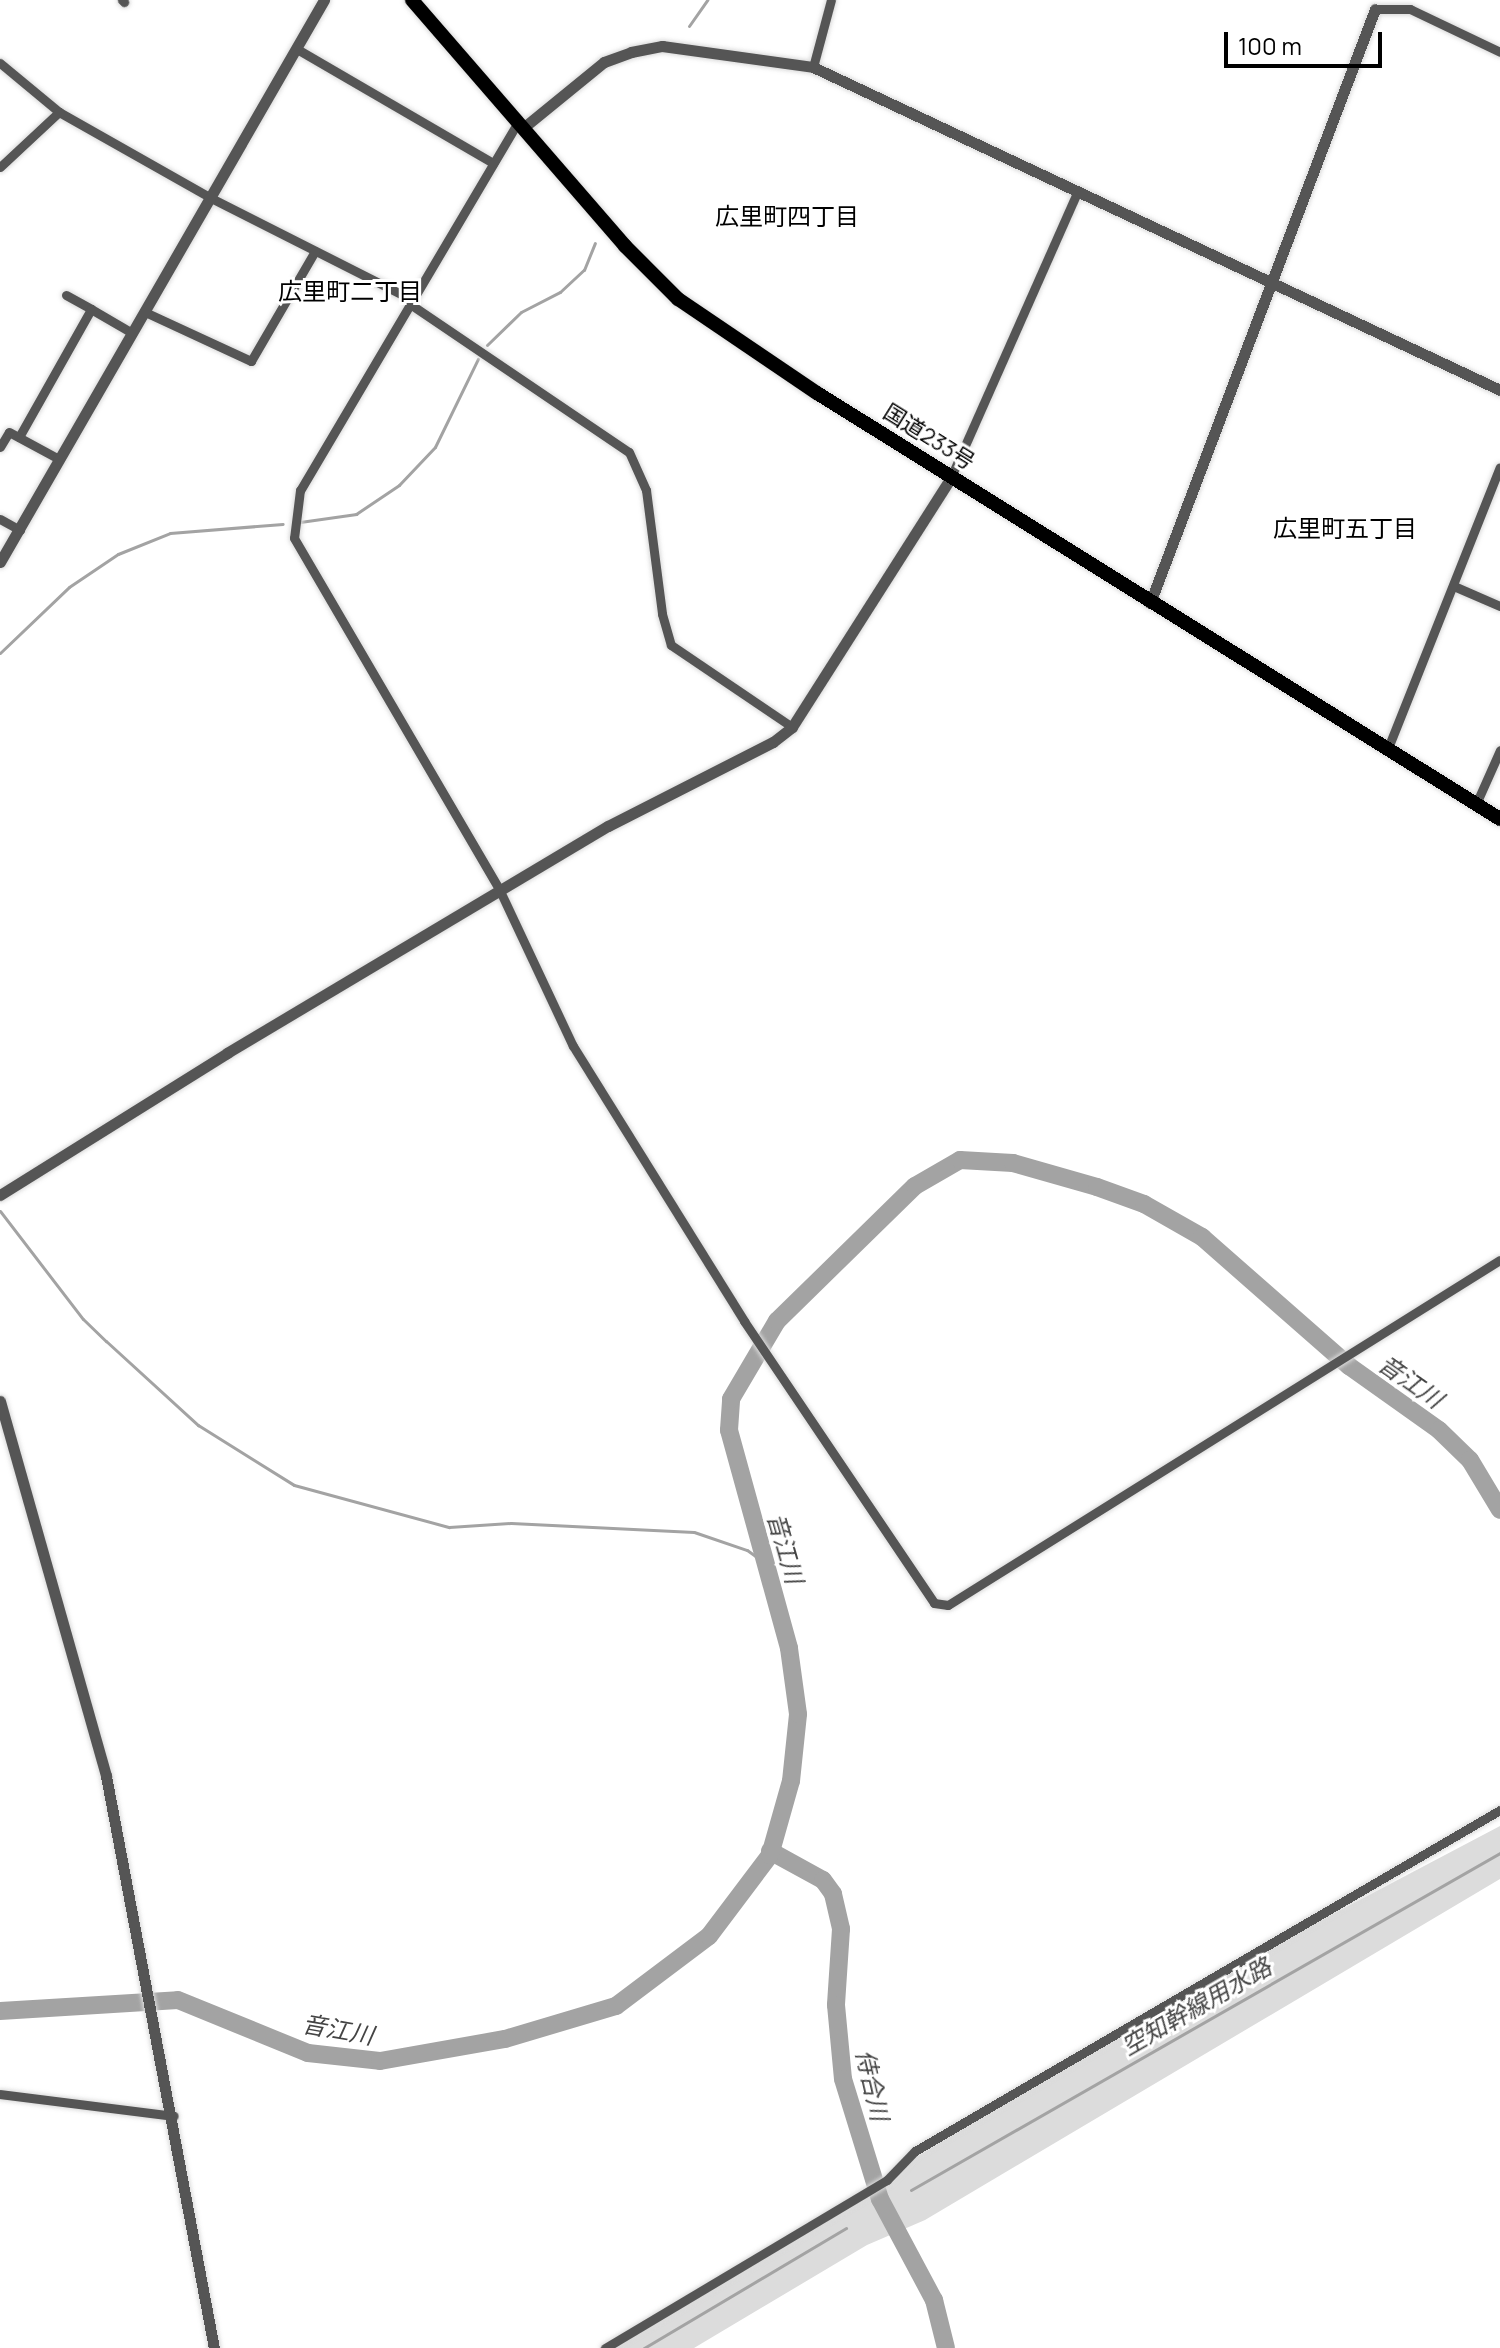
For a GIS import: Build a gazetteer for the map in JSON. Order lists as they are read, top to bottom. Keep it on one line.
{"streets":{"highway":["国道233号"]},"districts":["広里町四丁目","広里町二丁目","広里町五丁目"],"water":["音江川","空知幹線用水路","侍合川"],"scale_bar":"100 m"}
